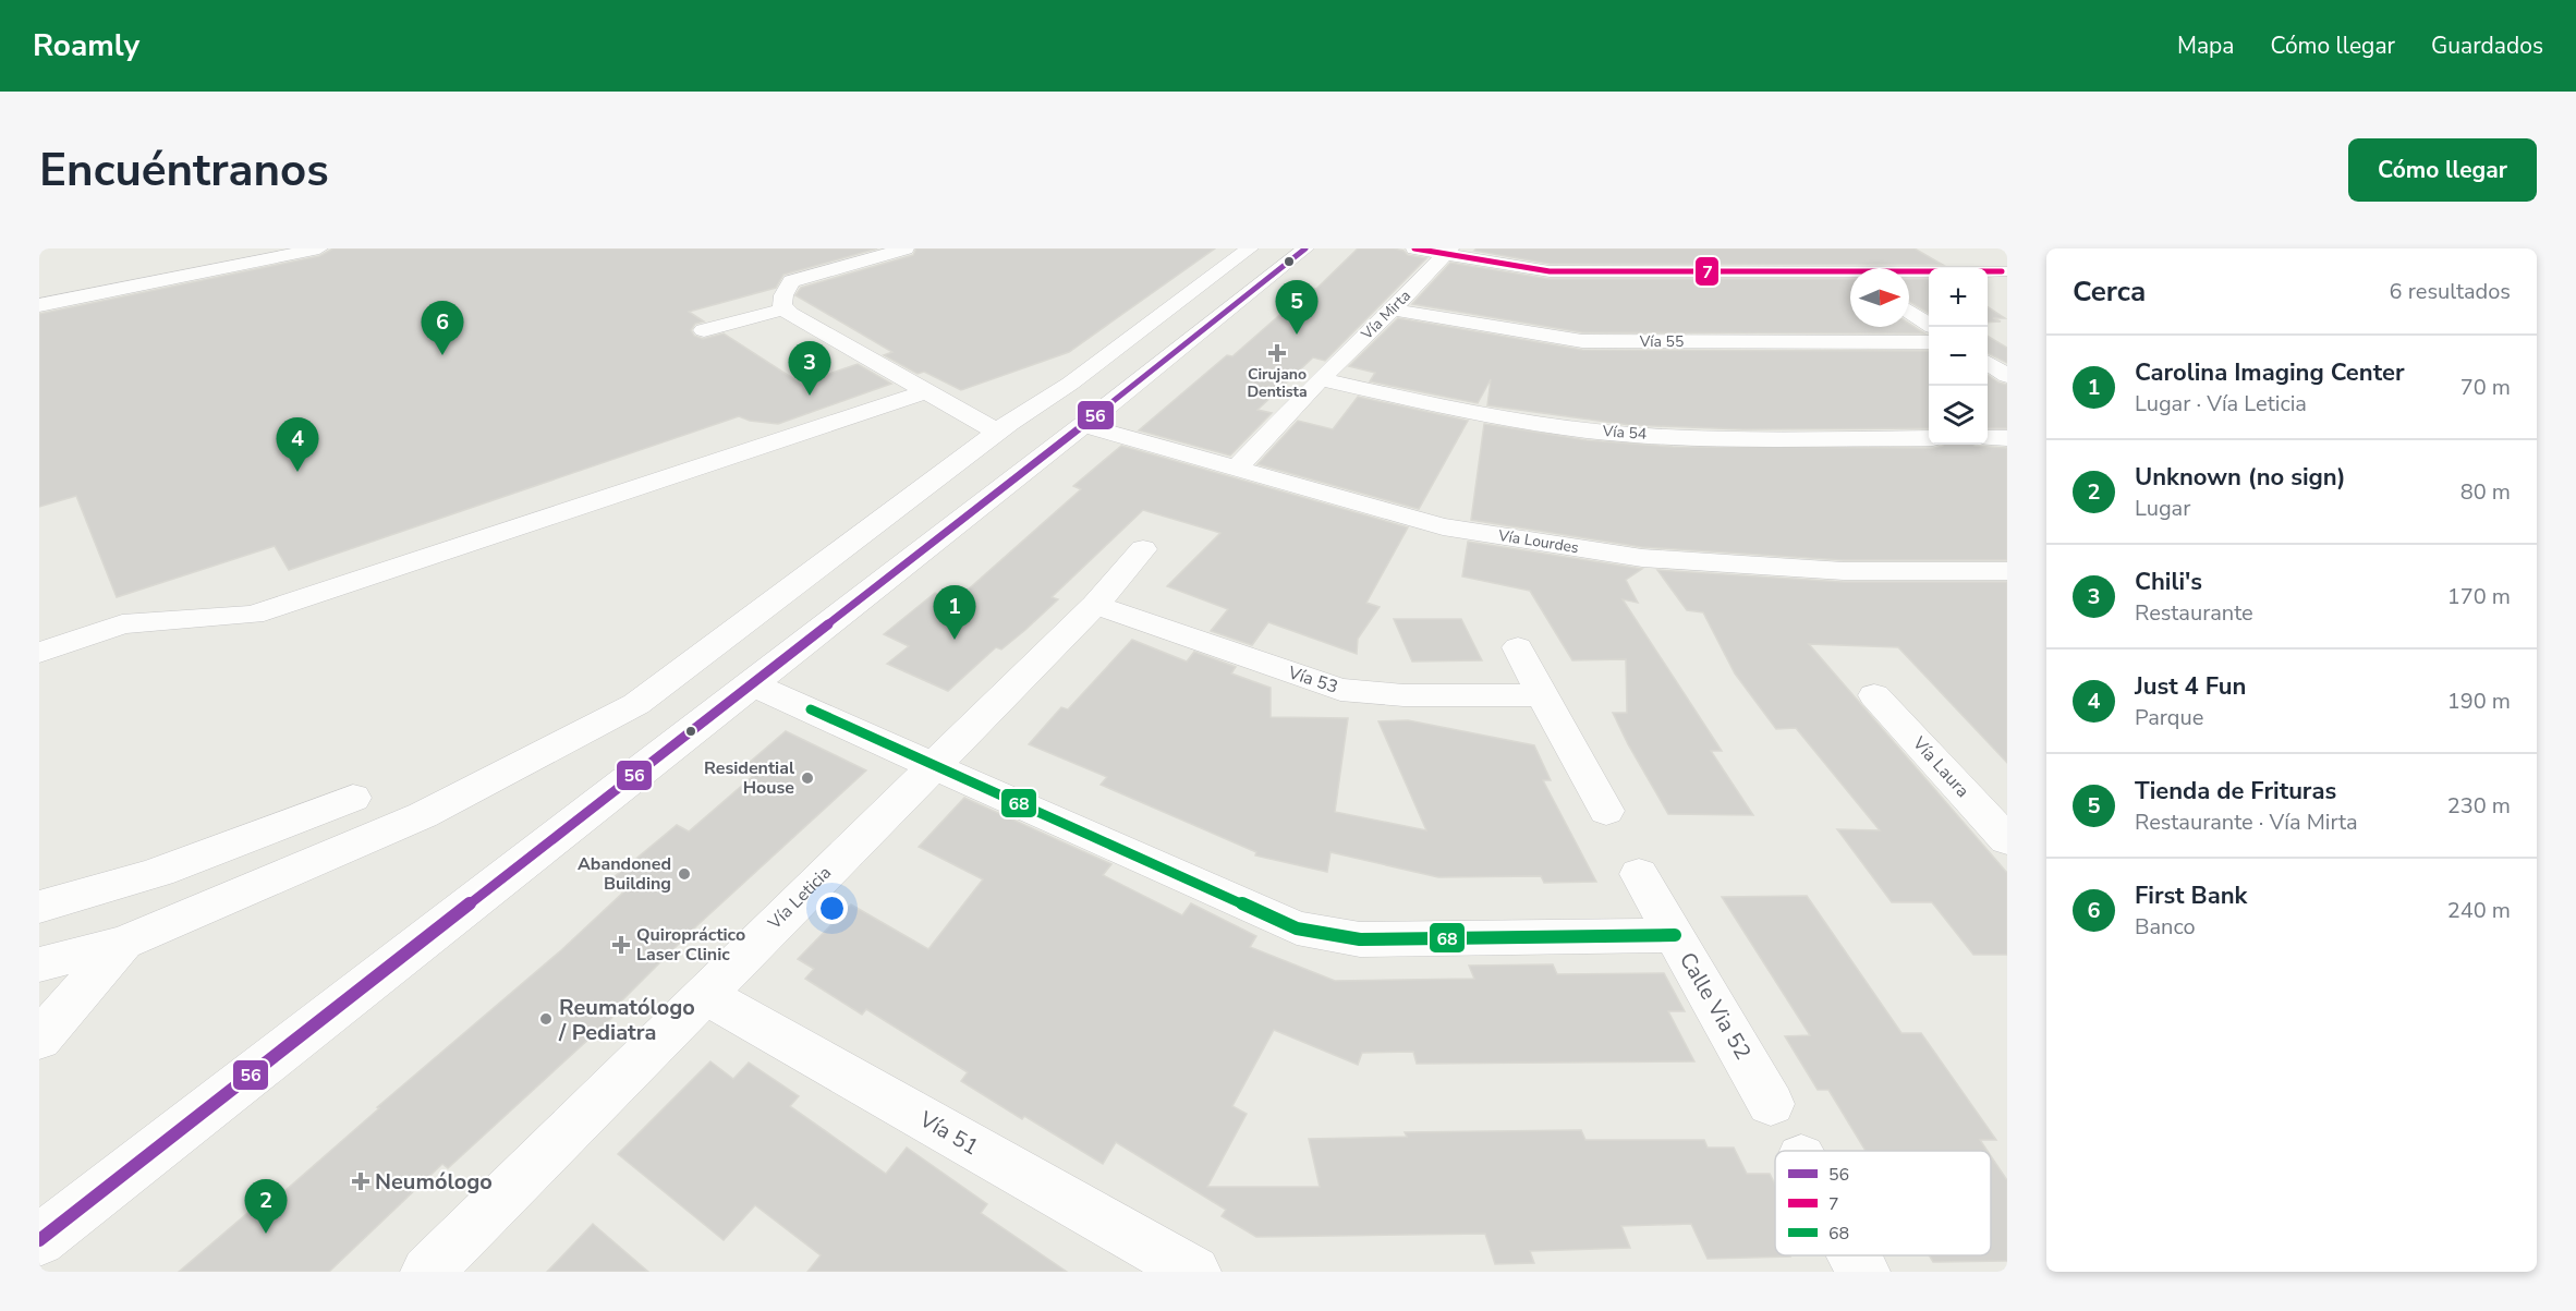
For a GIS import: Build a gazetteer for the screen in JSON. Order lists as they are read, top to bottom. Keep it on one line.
{"streets":{"street":["Vía Mirta","Vía 55","Vía 54","Vía Lourdes","Vía 53","Vía Laura","Vía Leticia","Calle Via 52","Vía 51"]},"crossings":[["Vía Mirta","Vía 55"],["Vía Mirta","Vía 54"],["Vía Mirta","Vía Lourdes"],["Vía 53","Vía Leticia"],["Vía Leticia","Vía 51"]],"places":{"health":["Cirujano Dentista","Quiropráctico Laser Clinic","Neumólogo"],"other":["Residential House","Abandoned Building","Reumatólogo / Pediatra"]},"lines":["transit line 56","transit line 7","transit line 68"],"legend":["56","7","68"],"north":"right","page":{"header":"Roamly","nav":["Mapa","Cómo llegar","Guardados"],"buttons":"Cómo llegar","title":"Encuéntranos","heading":["Cerca","6 resultados"],"map_buttons":["+","−"],"pins":["5","6","3","4","1","2"],"list":[{"mark":"1","name":"Carolina Imaging Center","note":"Lugar · Vía Leticia","value":"70 m"},{"mark":"2","name":"Unknown (no sign)","note":"Lugar","value":"80 m"},{"mark":"3","name":"Chili's","note":"Restaurante","value":"170 m"},{"mark":"4","name":"Just 4 Fun","note":"Parque","value":"190 m"},{"mark":"5","name":"Tienda de Frituras","note":"Restaurante · Vía Mirta","value":"230 m"},{"mark":"6","name":"First Bank","note":"Banco","value":"240 m"}]}}
